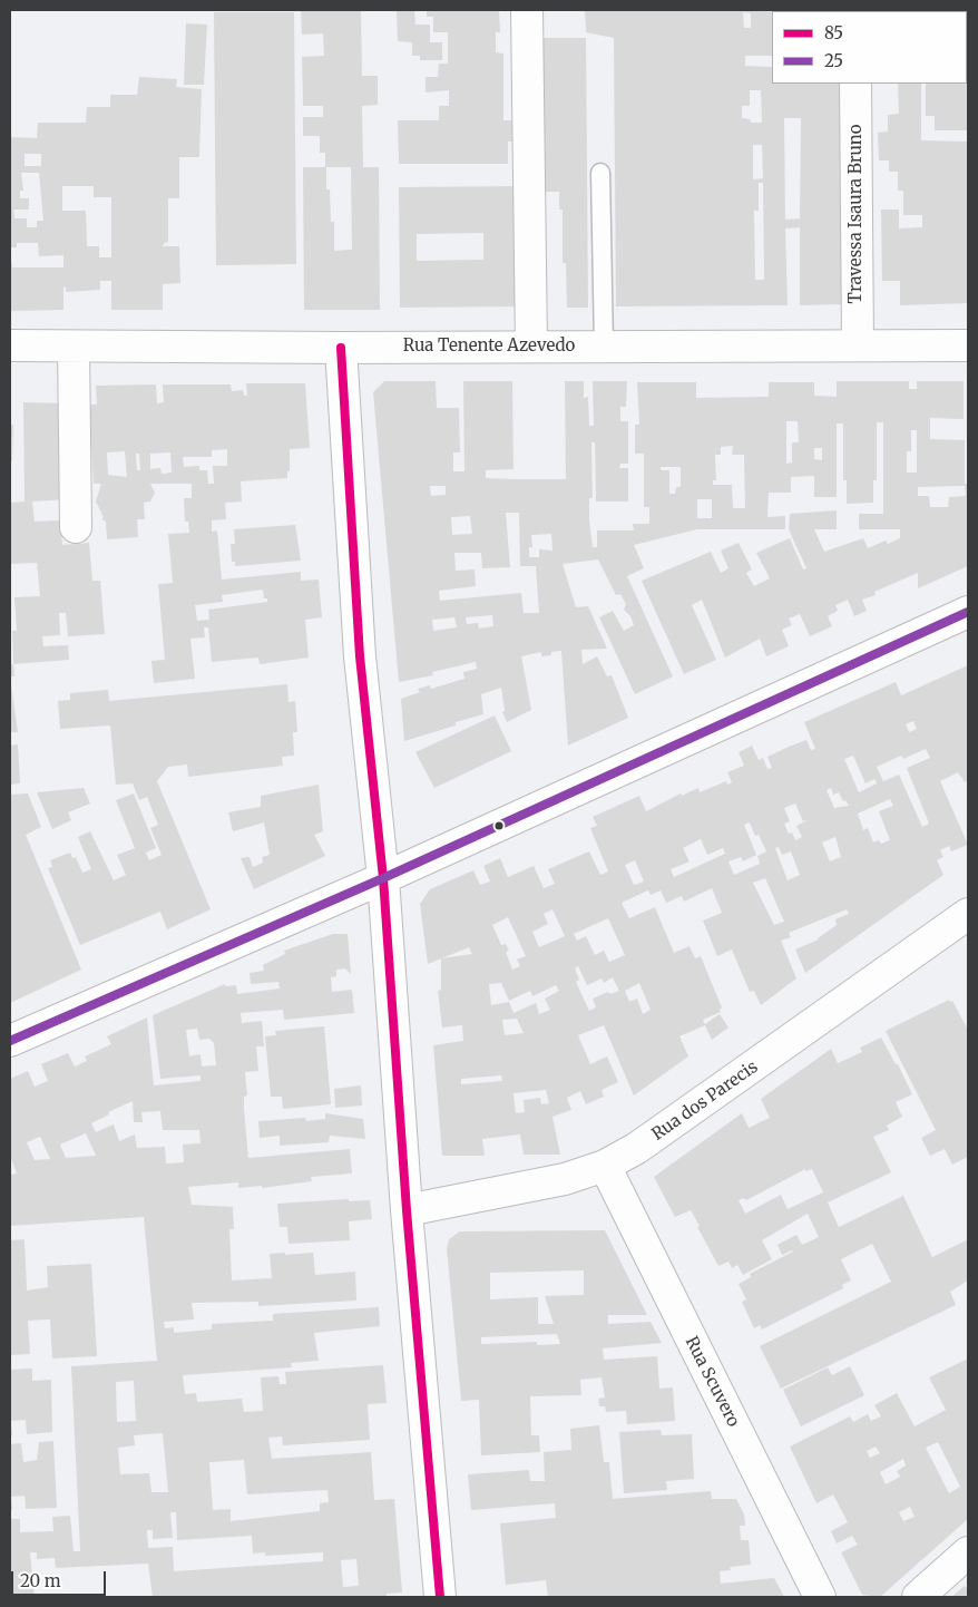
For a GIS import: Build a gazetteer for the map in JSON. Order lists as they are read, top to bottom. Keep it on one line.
{"streets":{"street":["Travessa Isaura Bruno","Rua Tenente Azevedo","Rua dos Parecis","Rua Scuvero"]},"crossings":[["Travessa Isaura Bruno","Rua Tenente Azevedo"],["Rua dos Parecis","Rua Scuvero"]],"lines":["transit line 85","transit line 25"],"legend":["85","25"],"scale_bar":"20 m"}
